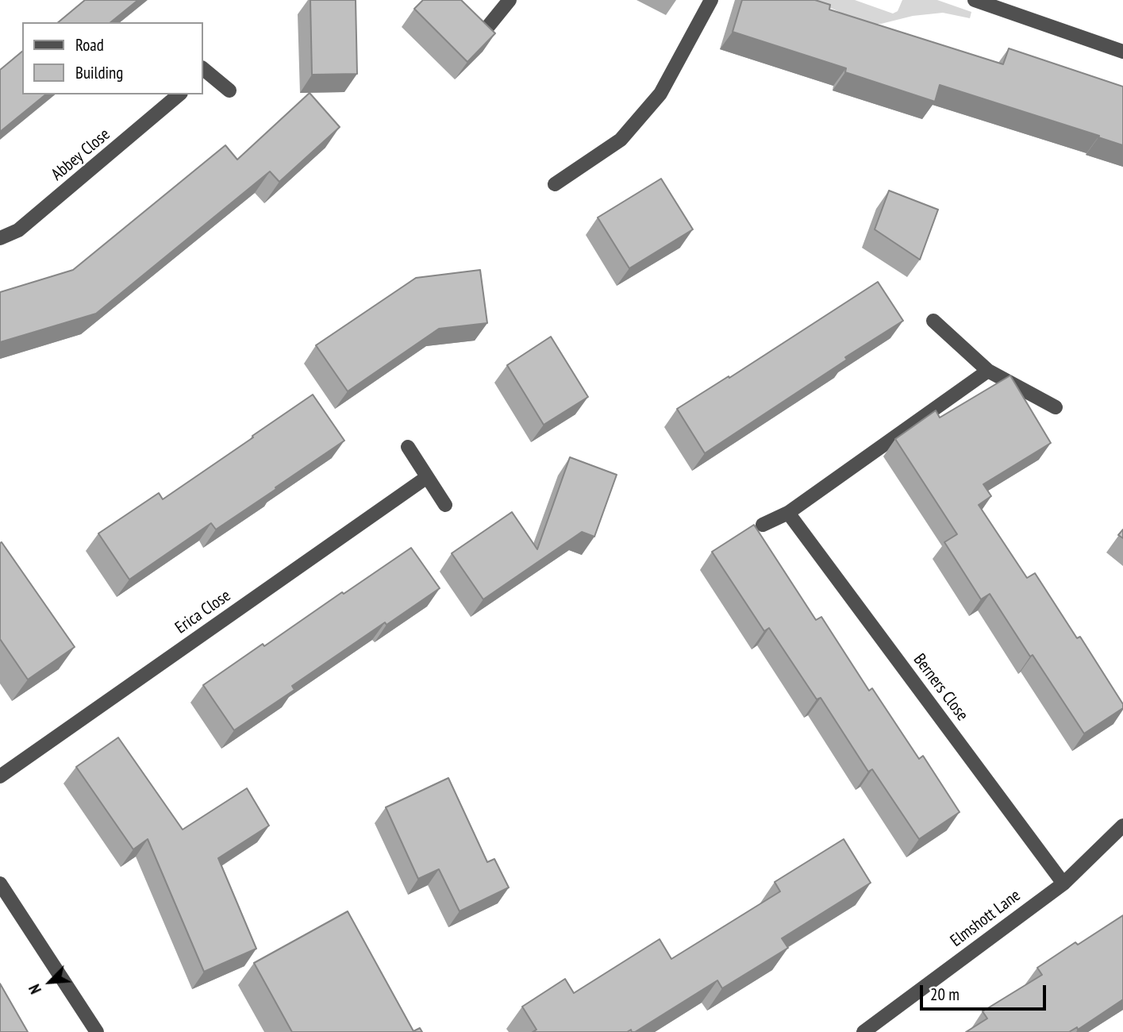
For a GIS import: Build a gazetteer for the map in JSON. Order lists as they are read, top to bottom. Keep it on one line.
{"streets":{"street":["Abbey Close","Erica Close","Berners Close","Elmshott Lane"]},"crossings":[["Berners Close","Elmshott Lane"]],"legend":["Road","Building"],"scale_bar":"20 m","north":"bottom left"}
